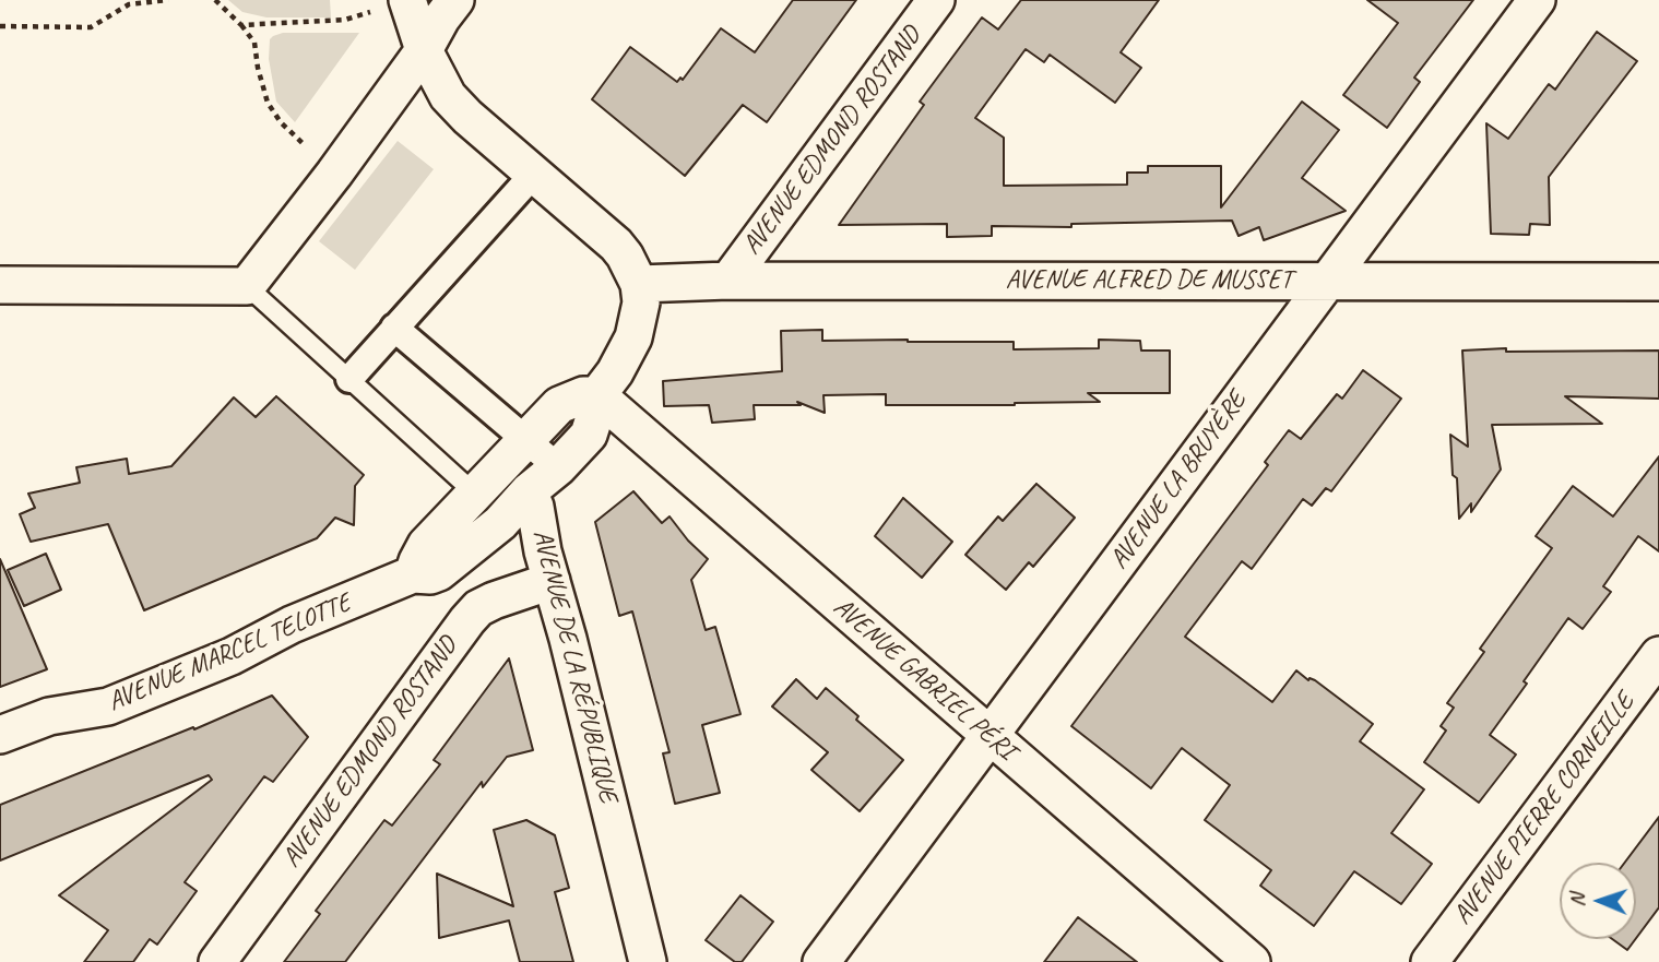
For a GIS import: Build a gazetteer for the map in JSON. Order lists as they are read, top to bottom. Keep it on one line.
{"streets":{"street":["AVENUE EDMOND ROSTAND","AVENUE ALFRED DE MUSSET","AVENUE LA BRUYÈRE","AVENUE MARCEL TELOTTE","AVENUE DE LA RÉPUBLIQUE","AVENUE GABRIEL PÉRI","AVENUE PIERRE CORNEILLE"]},"crossings":[["AVENUE EDMOND ROSTAND","AVENUE ALFRED DE MUSSET"],["AVENUE EDMOND ROSTAND","AVENUE DE LA RÉPUBLIQUE"],["AVENUE ALFRED DE MUSSET","AVENUE LA BRUYÈRE"],["AVENUE LA BRUYÈRE","AVENUE GABRIEL PÉRI"],["AVENUE MARCEL TELOTTE","AVENUE DE LA RÉPUBLIQUE"]],"north":"left"}
